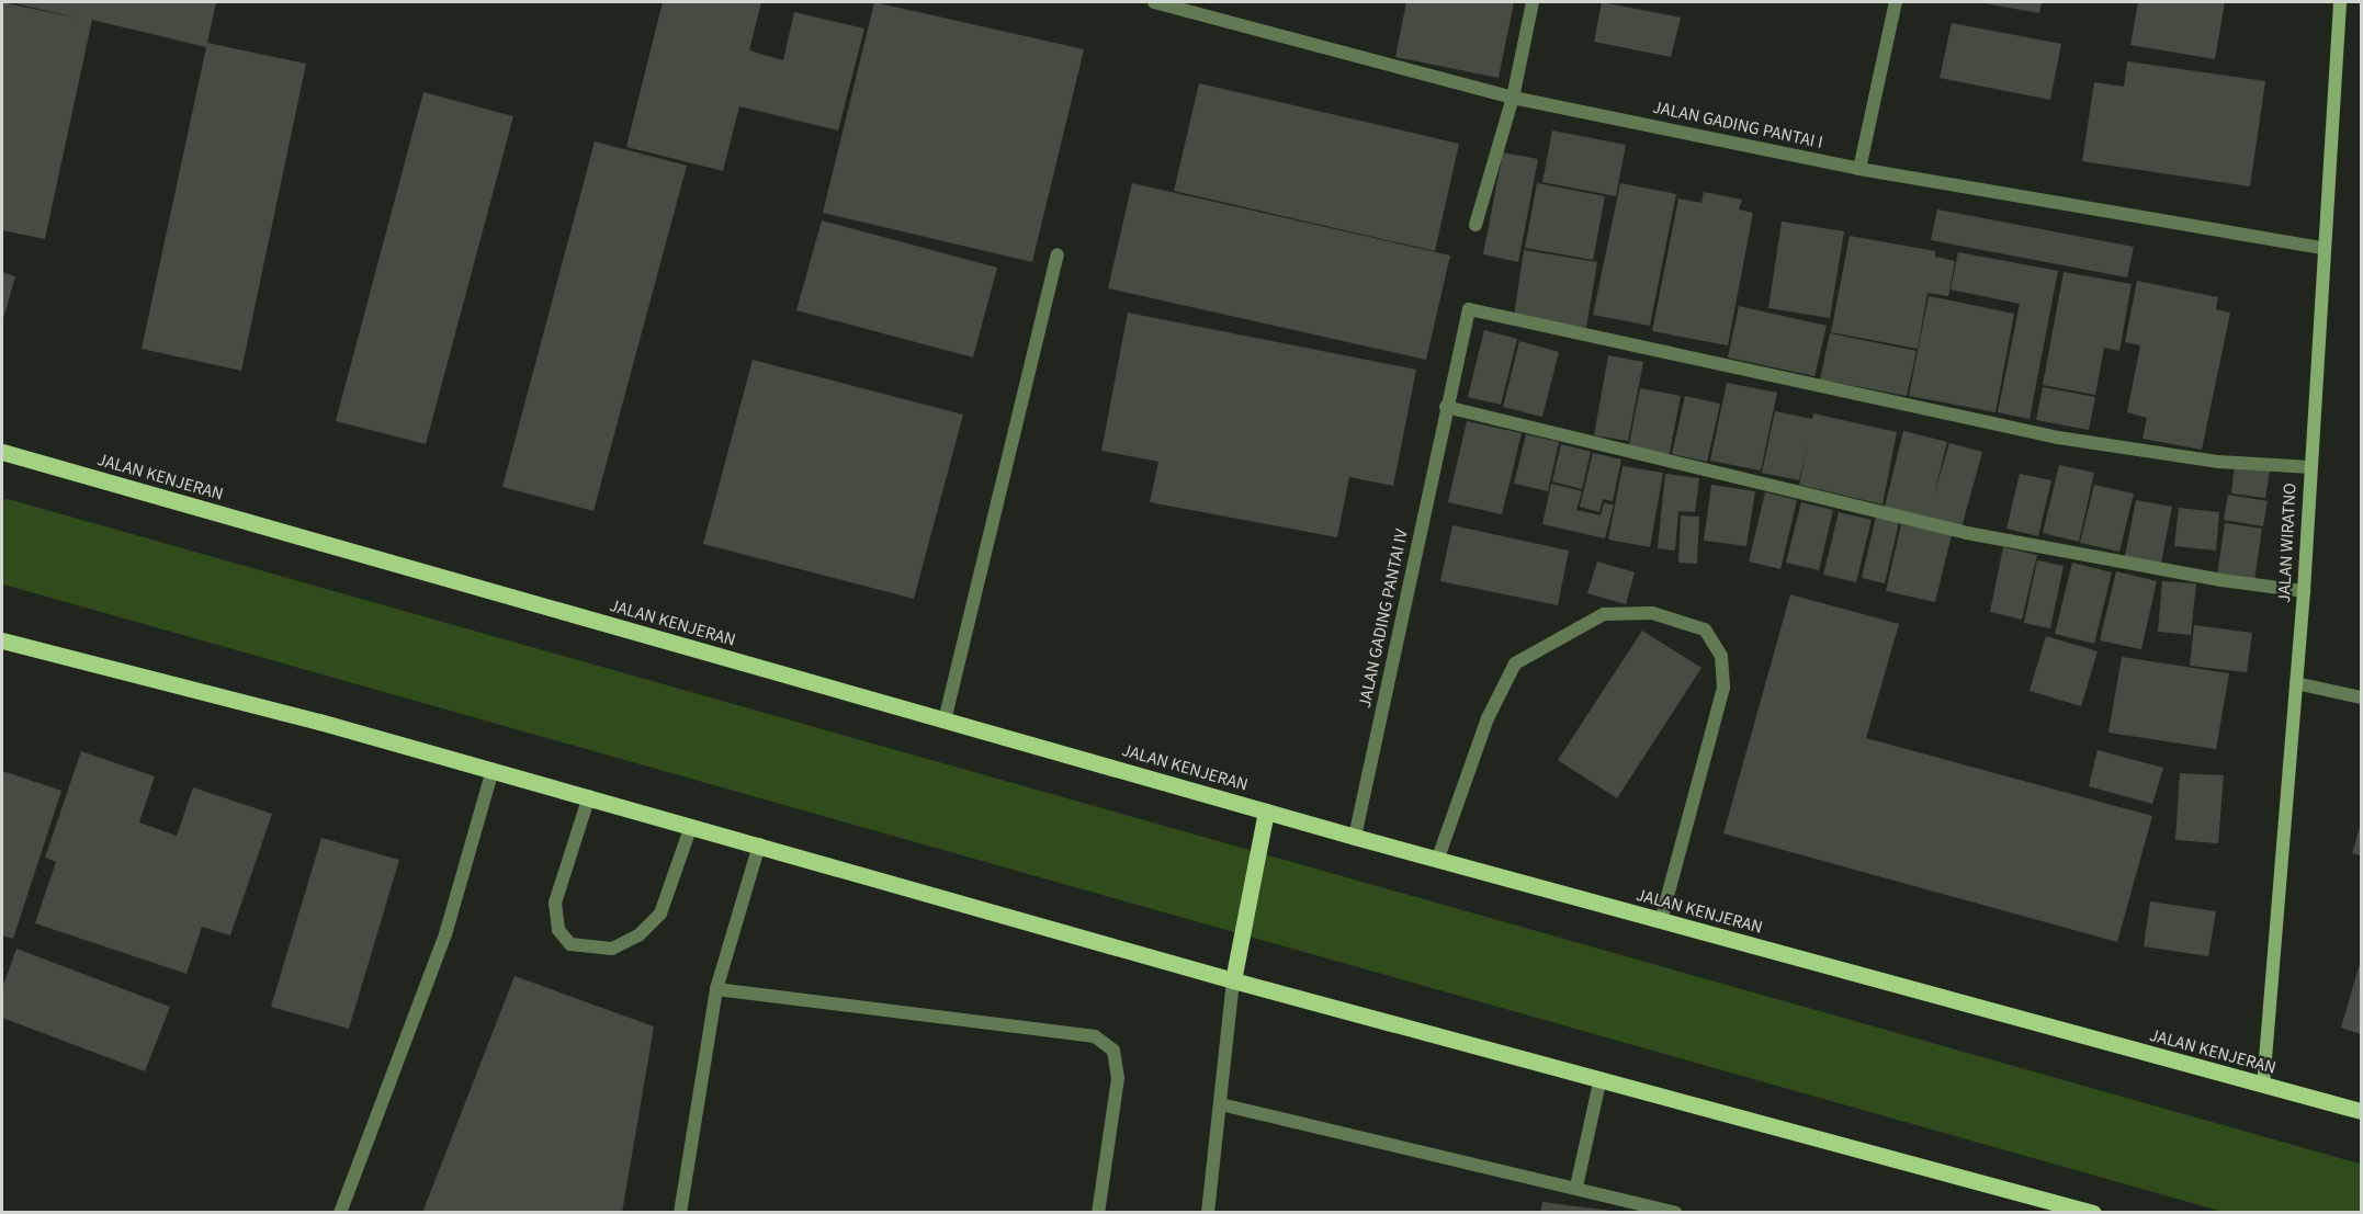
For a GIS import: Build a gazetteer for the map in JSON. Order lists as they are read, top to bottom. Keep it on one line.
{"streets":{"main road":["JALAN KENJERAN","JALAN WIRATNO"],"street":["JALAN GADING PANTAI I","JALAN GADING PANTAI IV"]},"crossings":[["JALAN GADING PANTAI I","JALAN WIRATNO"],["JALAN KENJERAN","JALAN WIRATNO"],["JALAN KENJERAN","JALAN GADING PANTAI IV"],["JALAN WIRATNO","JALAN GADING PANTAI IV"]]}
